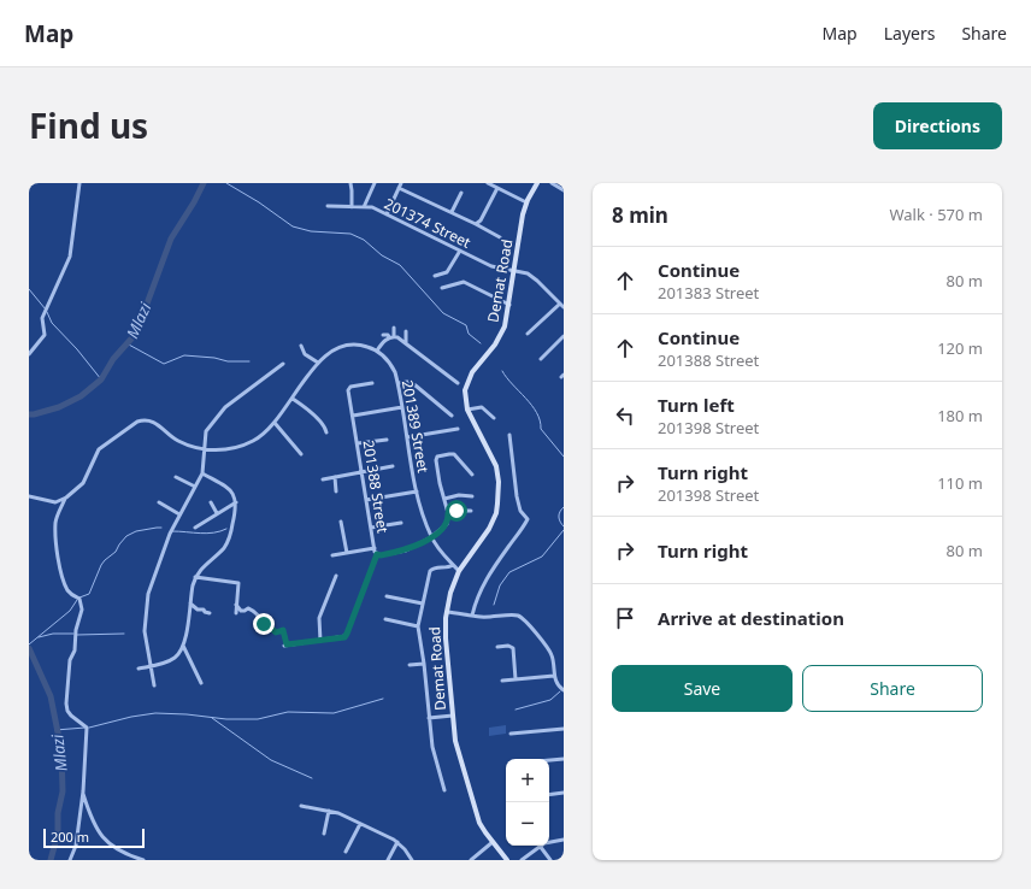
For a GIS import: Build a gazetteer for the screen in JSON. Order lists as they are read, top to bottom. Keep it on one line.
{"streets":{"street":["201374 Street","Demat Road","201389 Street","201388 Street"]},"crossings":[["201374 Street","Demat Road"],["Demat Road","201389 Street"],["201389 Street","201388 Street"]],"water":["Mlazi"],"scale_bar":"200 m","page":{"header":"Map","nav":["Map","Layers","Share"],"title":"Find us","buttons":["Directions",["Save","Share"]],"heading":["8 min","Walk · 570 m"],"list":[["Continue","201383 Street","80 m"],["Continue","201388 Street","120 m"],["Turn left","201398 Street","180 m"],["Turn right","201398 Street","110 m"],["Turn right","80 m"],"Arrive at destination"],"map_buttons":["+","−"],"scale":"200 m"}}
